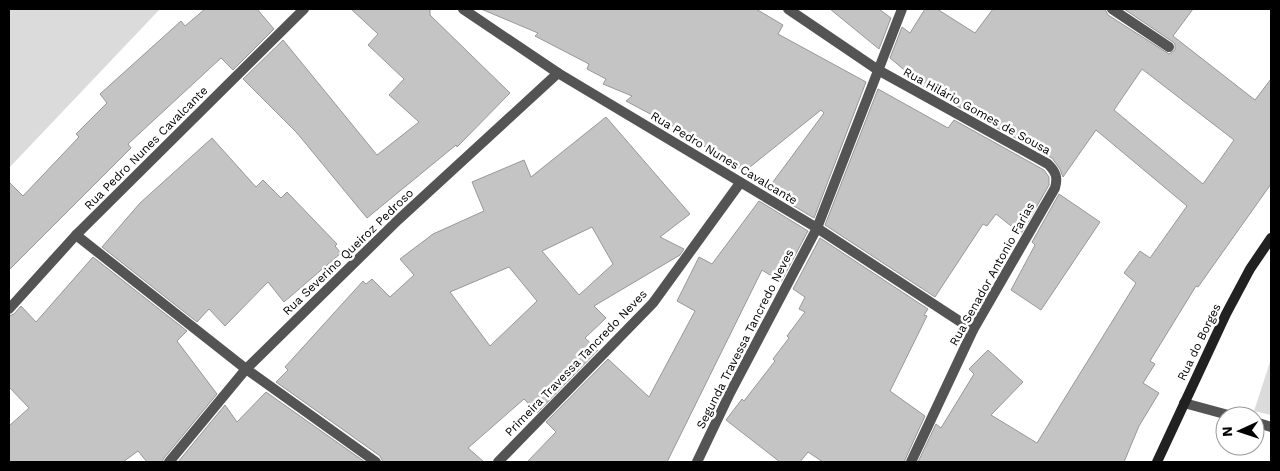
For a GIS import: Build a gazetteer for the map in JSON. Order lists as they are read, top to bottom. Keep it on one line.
{"streets":{"street":["Rua Hilário Gomes de Sousa","Rua Pedro Nunes Cavalcante","Rua Severino Queiroz Pedroso","Rua Senador Antonio Farias","Segunda Travessa Tancredo Neves","Rua do Borges","Primeira Travessa Tancredo Neves"]},"crossings":[["Rua Hilário Gomes de Sousa","Rua Senador Antonio Farias"],["Rua Hilário Gomes de Sousa","Segunda Travessa Tancredo Neves"],["Rua Pedro Nunes Cavalcante","Rua Severino Queiroz Pedroso"],["Rua Pedro Nunes Cavalcante","Rua Senador Antonio Farias"],["Rua Pedro Nunes Cavalcante","Segunda Travessa Tancredo Neves"],["Rua Pedro Nunes Cavalcante","Primeira Travessa Tancredo Neves"]],"north":"left"}
